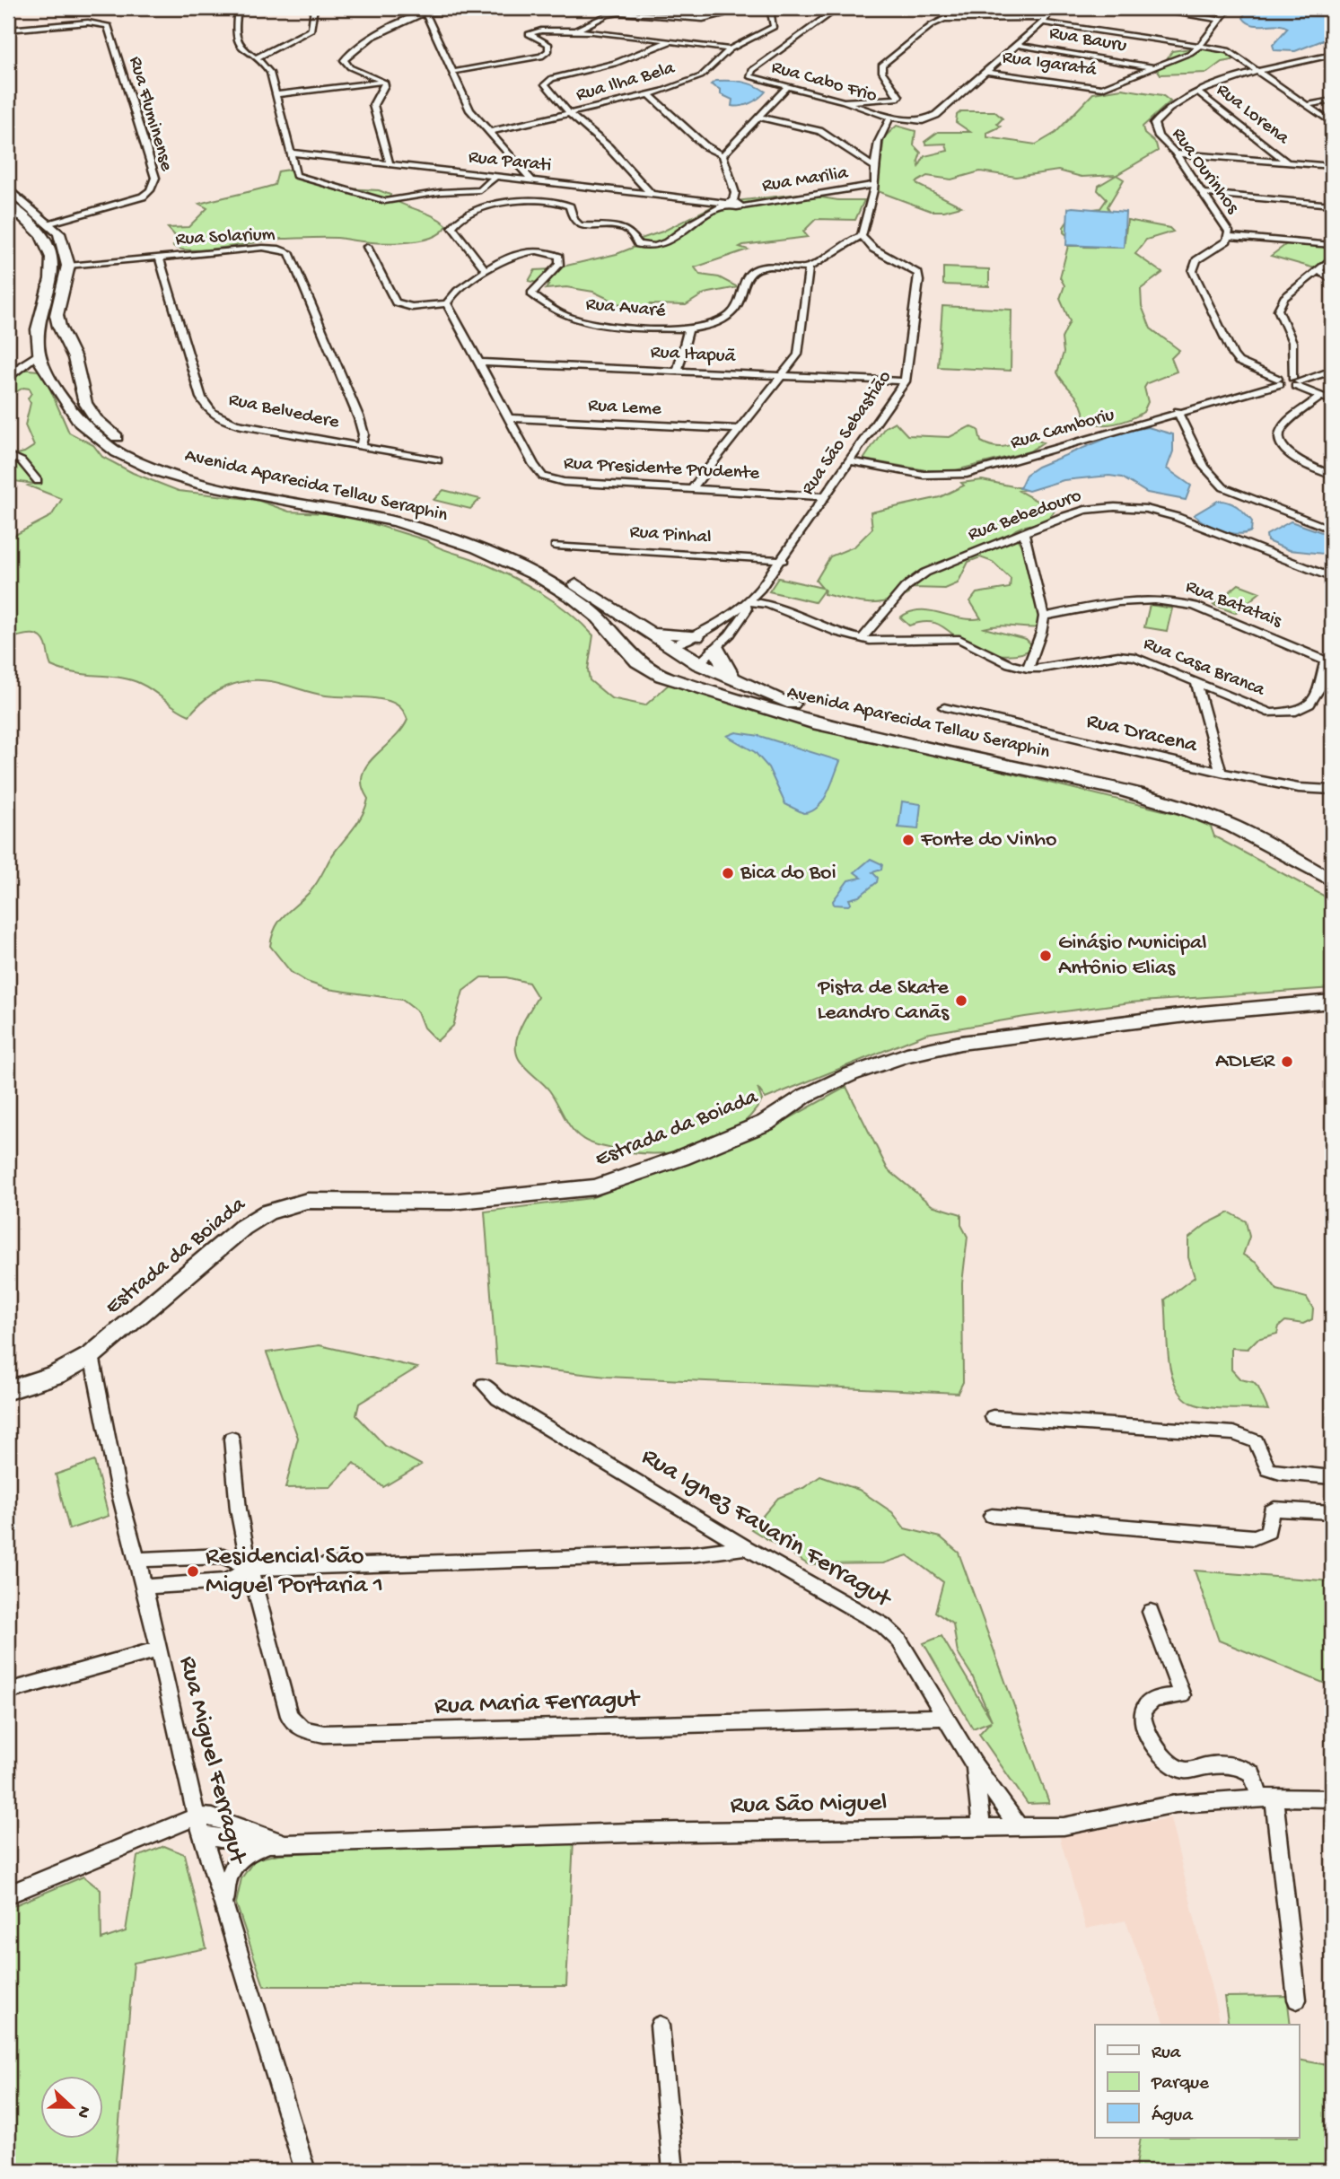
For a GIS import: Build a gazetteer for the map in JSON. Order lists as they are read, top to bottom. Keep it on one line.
{"streets":{"main road":["Avenida Aparecida Tellau Seraphin","Estrada da Boiada"],"street":["Rua Bauru","Rua Igaratá","Rua Ilha Bela","Rua Cabo Frio","Rua Fluminense","Rua Lorena","Rua Parati","Rua Ourinhos","Rua Marilia","Rua Solarium","Rua Avaré","Rua Itapuã","Rua Leme","Rua Belvedere","Rua Camboriu","Rua São Sebastião","Rua Presidente Prudente","Rua Bebedouro","Rua Pinhal","Rua Batatais","Rua Casa Branca","Rua Dracena","Rua Ignez Favarin Ferragut","Rua Maria Ferragut","Rua Miguel Ferragut","Rua São Miguel"]},"crossings":[["Rua Bauru","Rua Igaratá"],["Rua Fluminense","Avenida Aparecida Tellau Seraphin"],["Rua Lorena","Rua Ourinhos"],["Rua Parati","Rua Marilia"],["Rua Ourinhos","Rua Camboriu"],["Rua Solarium","Rua Belvedere"],["Rua Solarium","Avenida Aparecida Tellau Seraphin"],["Rua Avaré","Rua Presidente Prudente"],["Rua Itapuã","Rua São Sebastião"],["Rua Itapuã","Rua Presidente Prudente"],["Rua Leme","Rua Presidente Prudente"],["Rua Camboriu","Rua São Sebastião"],["Rua São Sebastião","Rua Presidente Prudente"],["Rua São Sebastião","Avenida Aparecida Tellau Seraphin"],["Rua São Sebastião","Rua Pinhal"],["Rua São Sebastião","Rua Casa Branca"],["Rua Bebedouro","Rua Casa Branca"],["Rua Batatais","Rua Casa Branca"],["Estrada da Boiada","Rua Miguel Ferragut"],["Rua Ignez Favarin Ferragut","Rua Maria Ferragut"],["Rua Ignez Favarin Ferragut","Rua São Miguel"],["Rua Miguel Ferragut","Rua São Miguel"]],"places":["Fonte do Vinho","Bica do Boi","Ginásio Municipal Antônio Elias","Pista de Skate Leandro Canãs","ADLER","Residencial São Miguel Portaria 1"],"legend":["Rua","Parque","Água"],"north":"right"}
